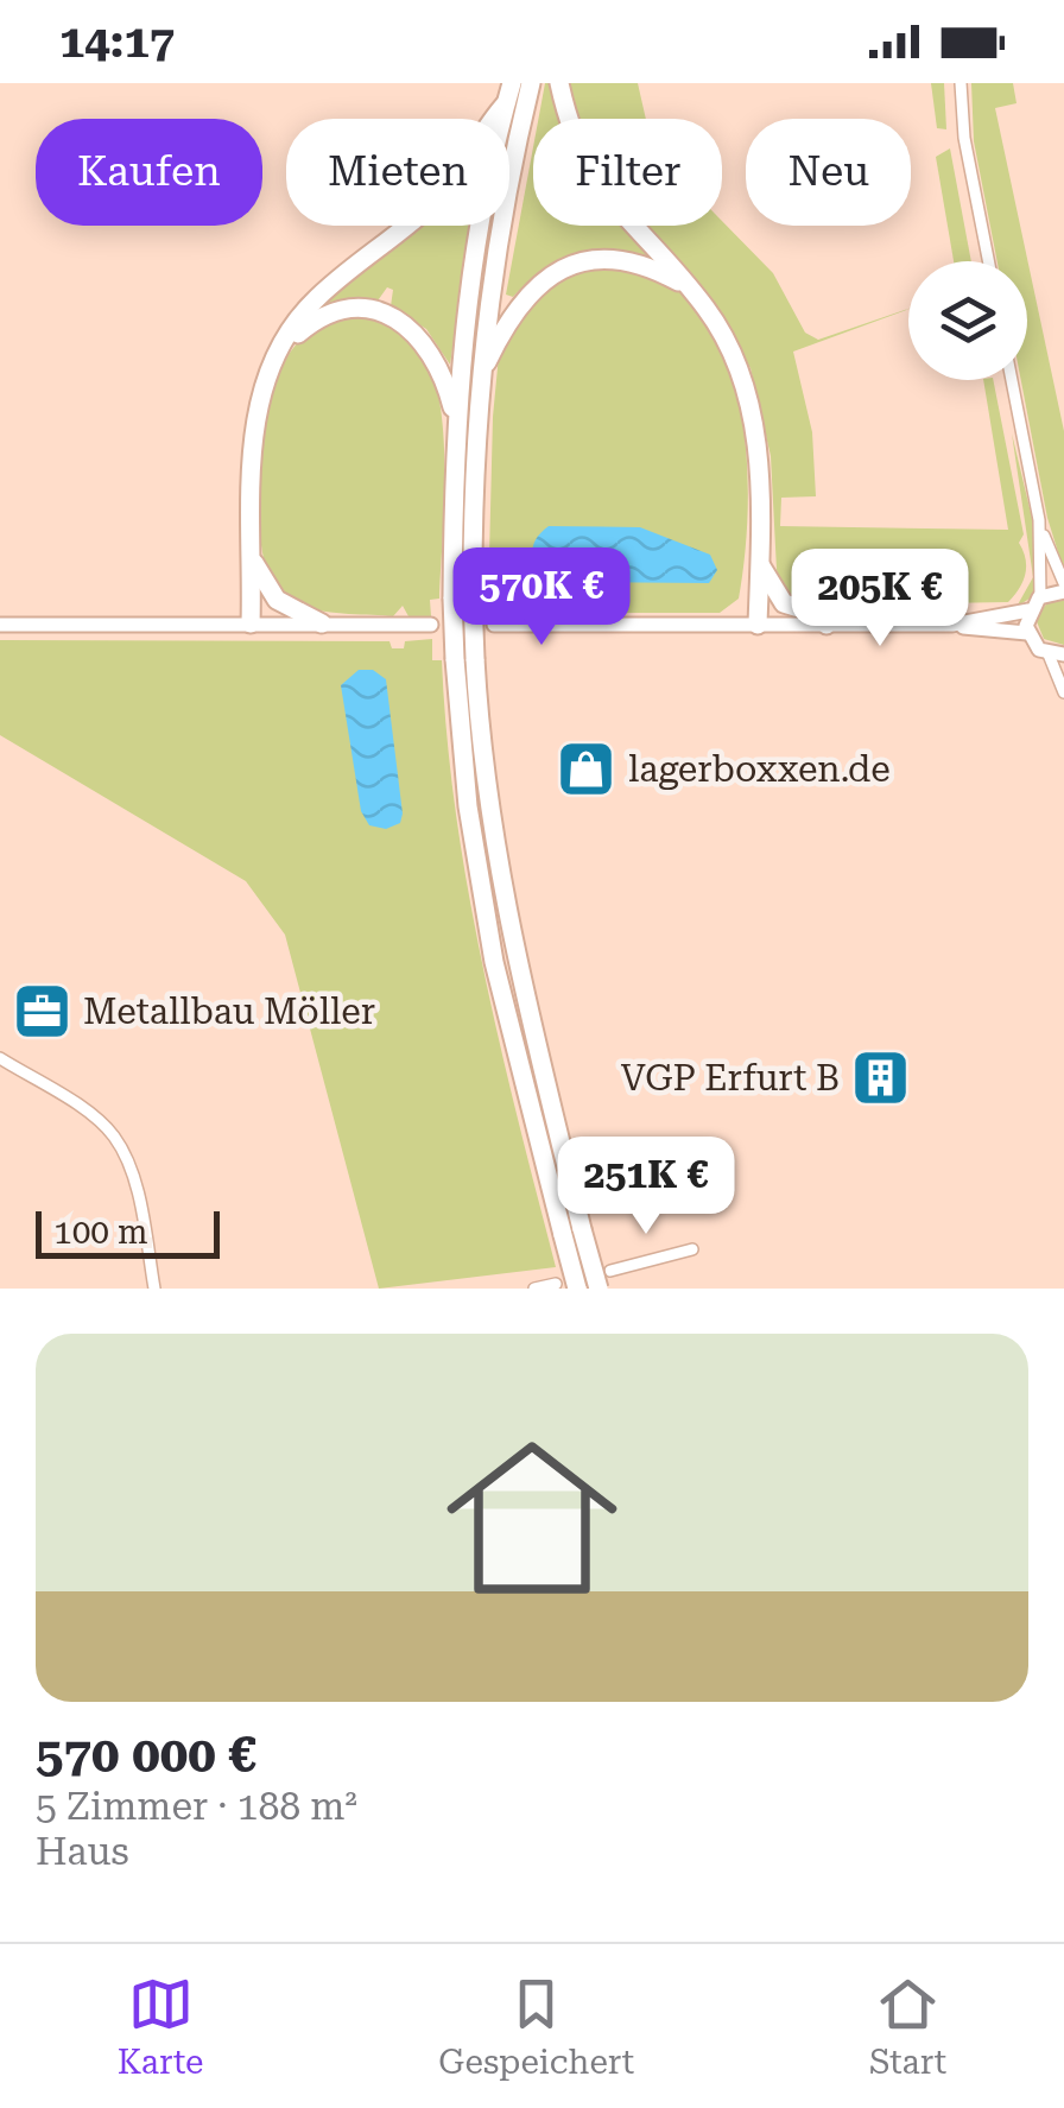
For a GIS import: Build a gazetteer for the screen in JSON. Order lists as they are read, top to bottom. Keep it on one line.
{"places":{"shop":["lagerboxxen.de"],"office":["Metallbau Möller"],"building":["VGP Erfurt B"]},"scale_bar":"100 m","page":{"status":"14:17","chip":["Kaufen","Mieten","Filter","Neu"],"price":["570K €","205K €","251K €"],"scale":"100 m","list":[{"name":"570 000 €","note":"5 Zimmer · 188 m² · Haus"}],"tabs":["Karte","Gespeichert","Start"]}}
